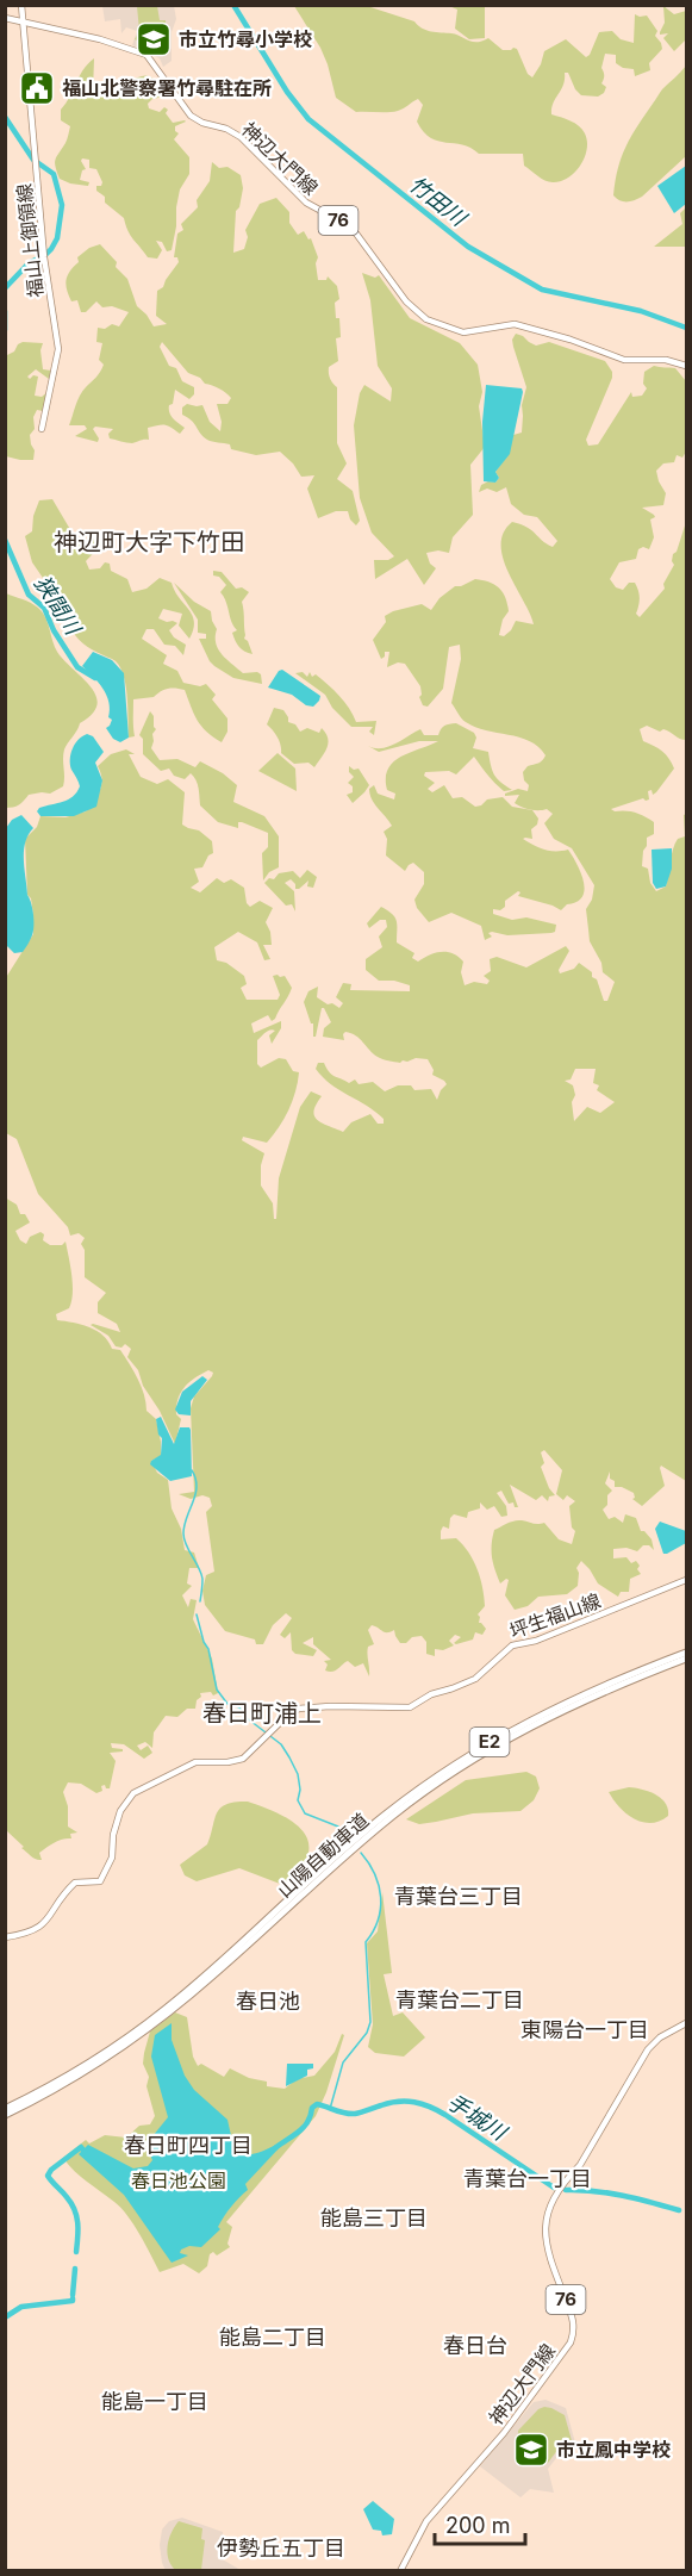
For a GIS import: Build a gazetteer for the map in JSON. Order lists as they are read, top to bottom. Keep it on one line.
{"streets":{"highway":["E2","山陽自動車道"],"main road":["神辺大門線","76","福山上御領線","坪生福山線"]},"crossings":[["神辺大門線","福山上御領線"]],"districts":["神辺町大字下竹田","春日町浦上","青葉台三丁目","青葉台二丁目","春日池","東陽台一丁目","春日町四丁目","青葉台一丁目","能島三丁目","能島二丁目","春日台","能島一丁目","伊勢丘五丁目"],"water":["竹田川","狭間川","手城川"],"parks":["春日池公園"],"places":{"school or university":["市立竹尋小学校","市立鳳中学校"],"public building":["福山北警察署竹尋駐在所"]},"scale_bar":"200 m"}
